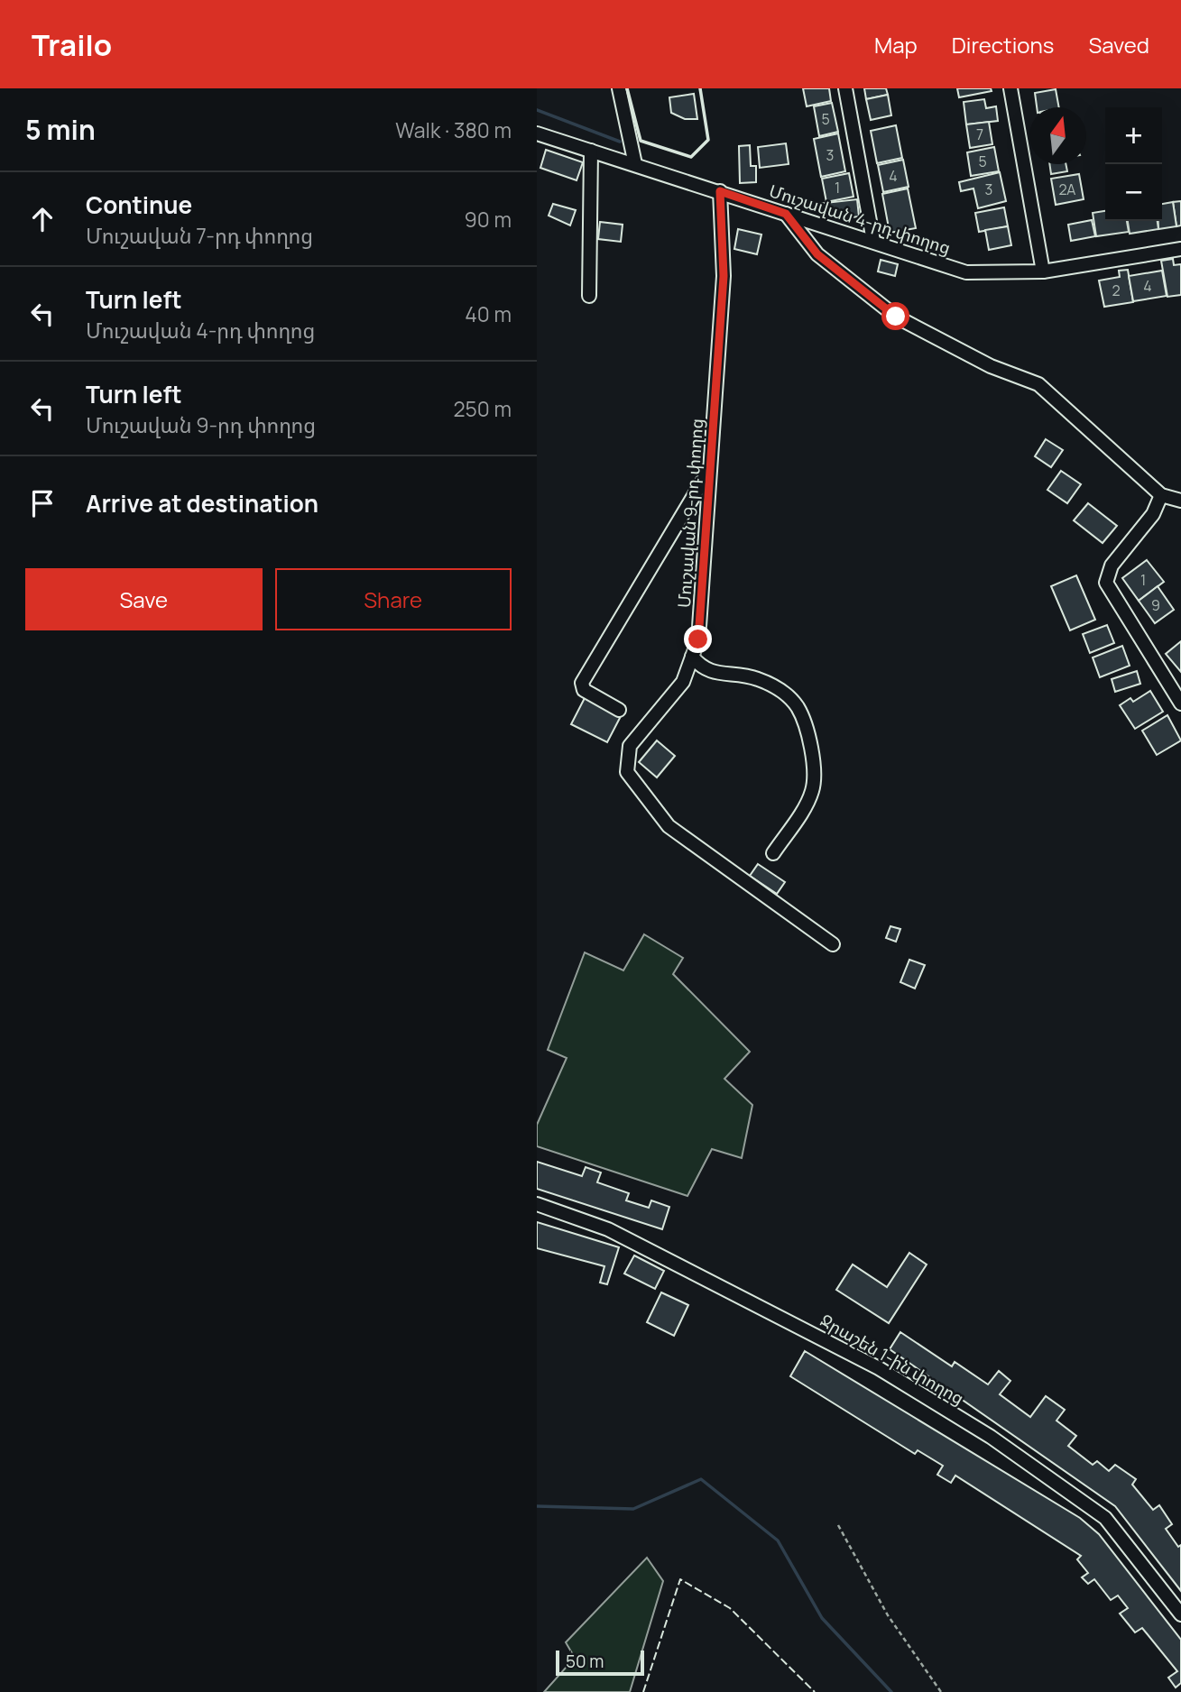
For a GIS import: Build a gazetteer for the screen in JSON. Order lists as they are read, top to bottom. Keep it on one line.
{"streets":{"street":["Մուշավան 4-րդ փողոց","Մուշավան 9-րդ փողոց","Ջրաշեն 1-ին փողոց"]},"crossings":[["Մուշավան 4-րդ փողոց","Մուշավան 9-րդ փողոց"]],"house_numbers":["5","7","3","5","4","1","3","2A","4","2","1","9"],"scale_bar":"50 m","north":"top","page":{"header":"Trailo","nav":["Map","Directions","Saved"],"heading":["5 min","Walk · 380 m"],"map_buttons":["+","−"],"list":[["Continue","Մուշավան 7-րդ փողոց","90 m"],["Turn left","Մուշավան 4-րդ փողոց","40 m"],["Turn left","Մուշավան 9-րդ փողոց","250 m"],"Arrive at destination"],"buttons":["Save","Share"],"scale":"50 m"}}
